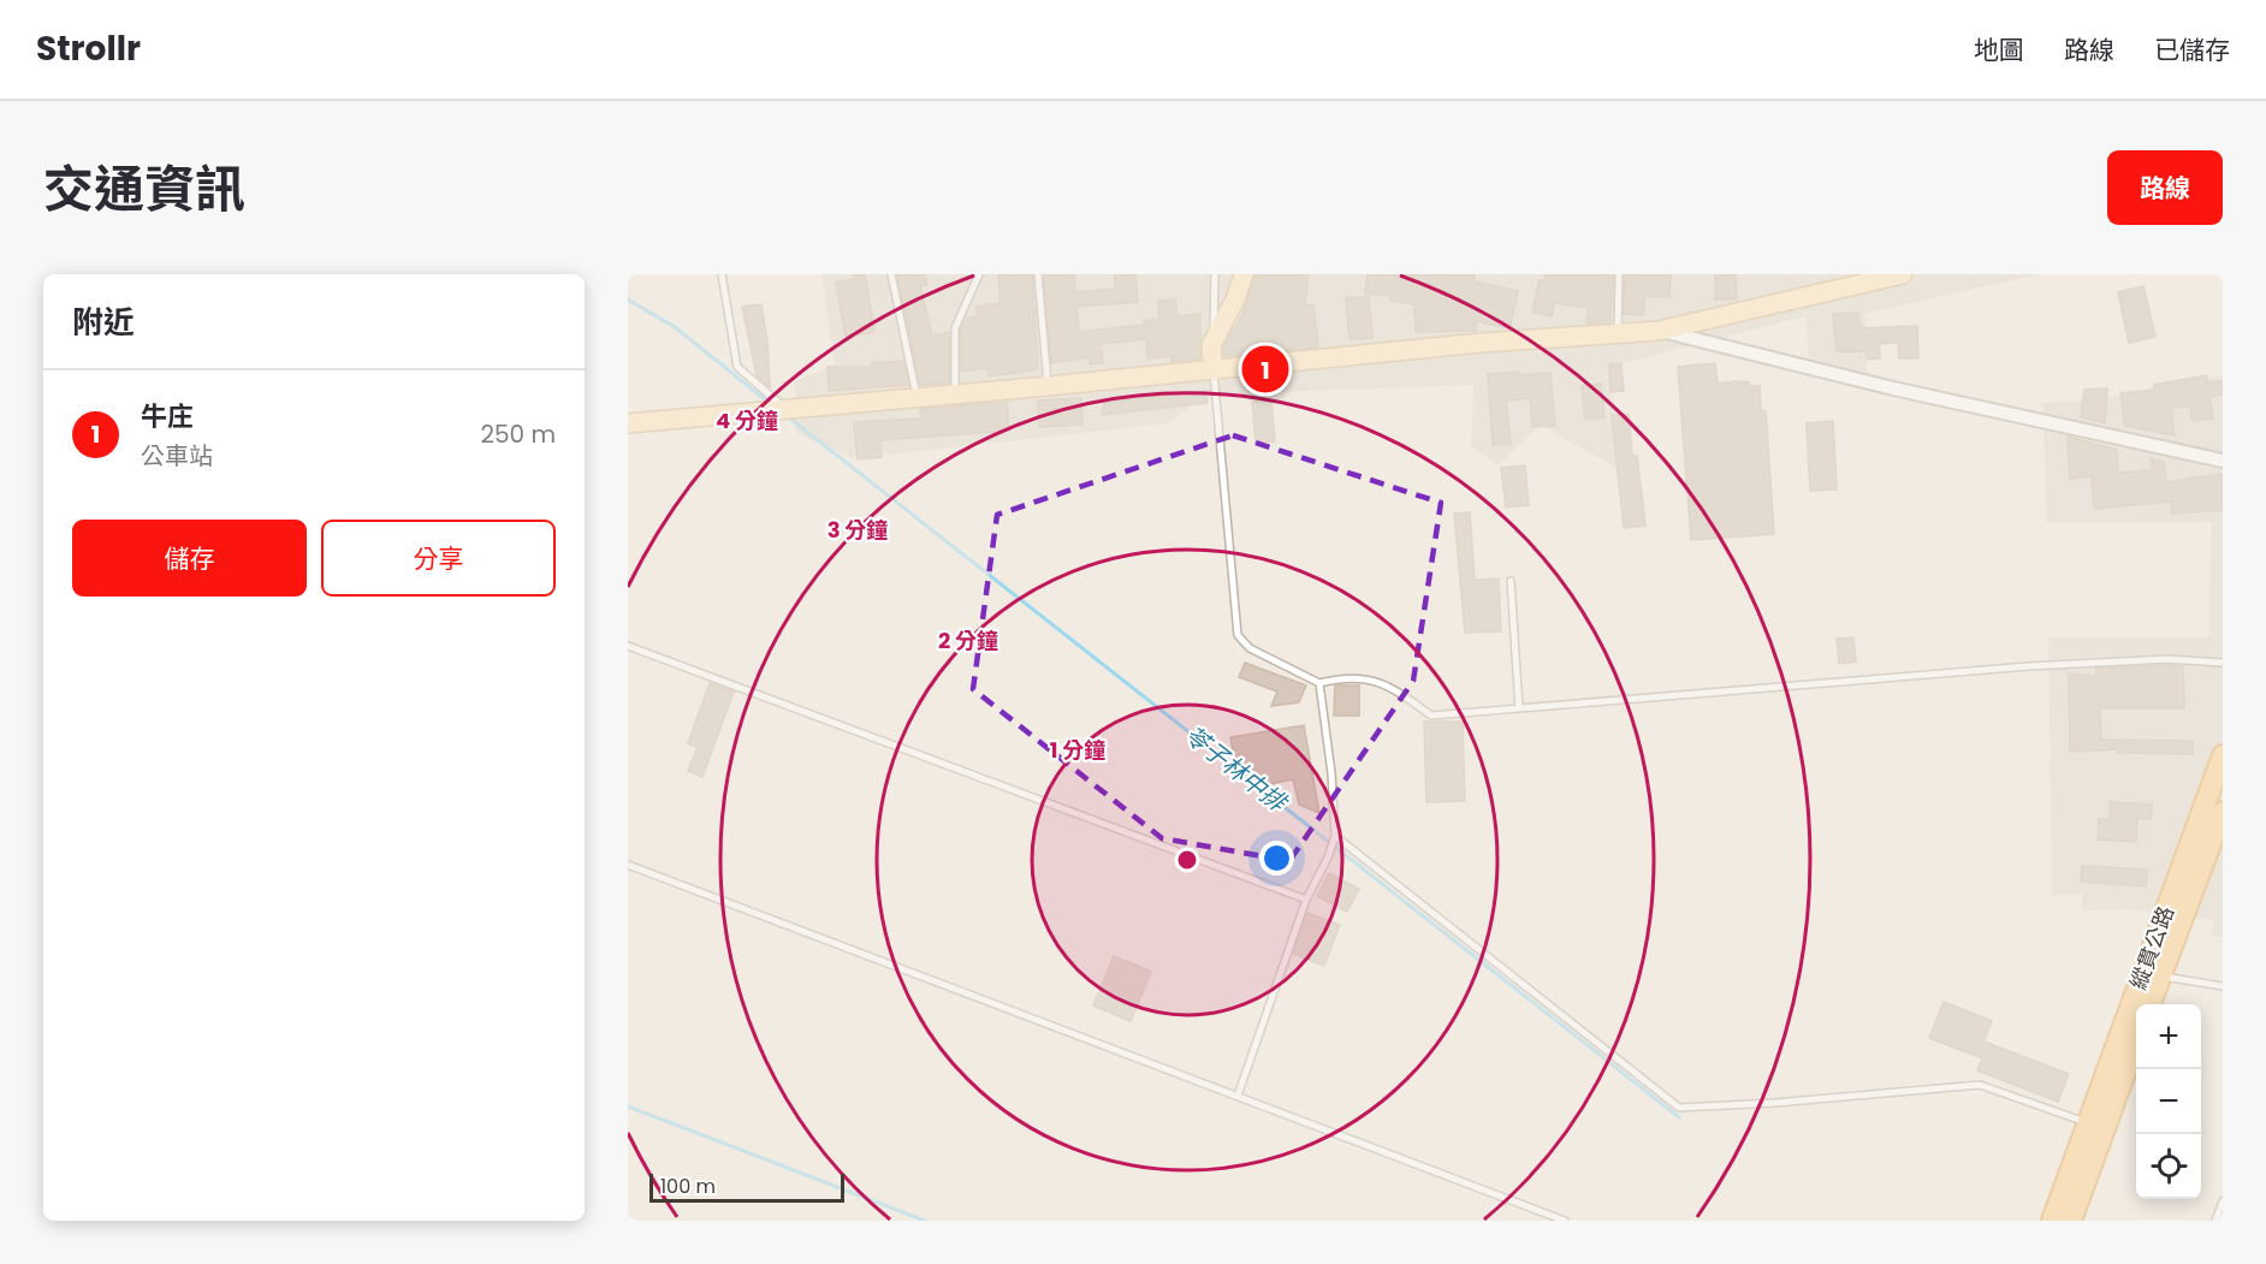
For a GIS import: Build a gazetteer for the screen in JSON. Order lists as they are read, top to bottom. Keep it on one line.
{"streets":{"main road":["縱貫公路"]},"water":["苓子林中排"],"scale_bar":"100 m","page":{"header":"Strollr","nav":["地圖","路線","已儲存"],"title":"交通資訊","buttons":["路線",["儲存","分享"]],"heading":"附近","pins":"1","list":[{"mark":"1","name":"牛庄","note":"公車站","value":"250 m"}],"map_buttons":["+","−"],"scale":"100 m"},"rings":["4 分鐘","3 分鐘","2 分鐘","1 分鐘"]}
